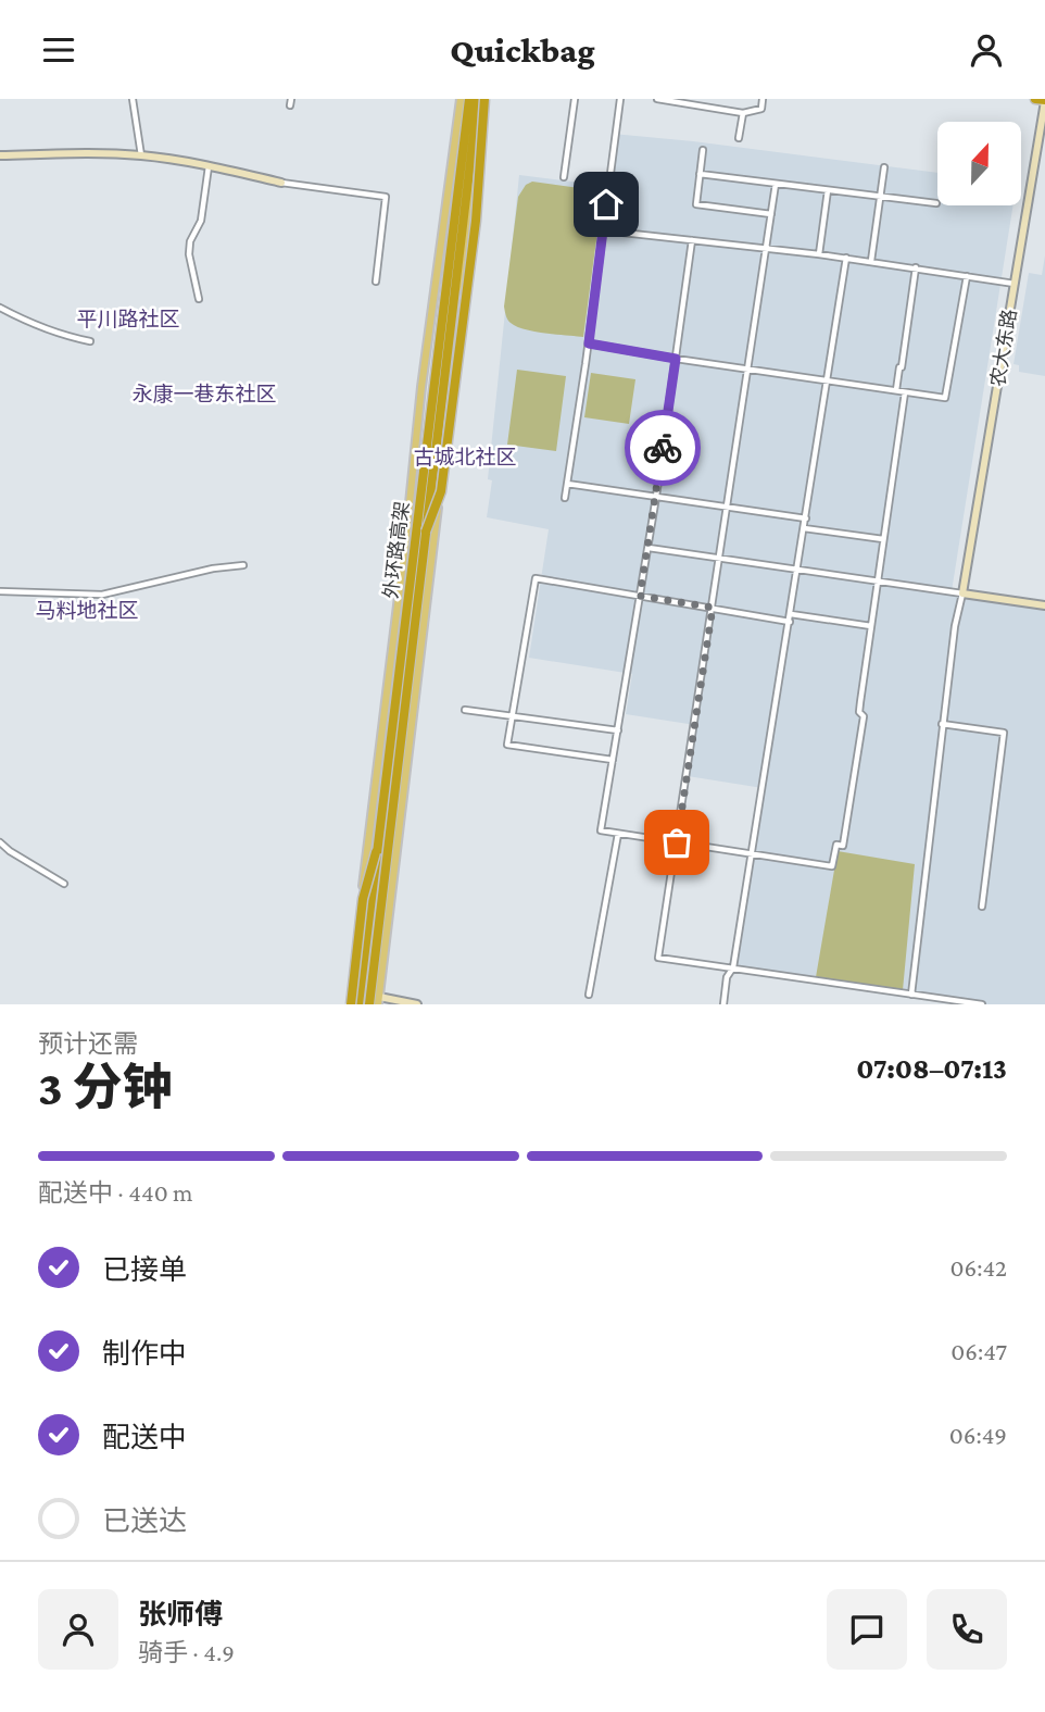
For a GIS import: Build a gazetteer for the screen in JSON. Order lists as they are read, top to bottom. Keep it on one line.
{"streets":{"highway":["外环路高架"],"main road":["农大东路"]},"districts":["平川路社区","永康一巷东社区","古城北社区","马料地社区"],"north":"top","page":{"header":"Quickbag","heading":["3 分钟","预计还需","07:08–07:13"],"panel":["张师傅","骑手 · 4.9"],"bar":"配送中 · 440 m","list":[["已接单","06:42"],["制作中","06:47"],["配送中","06:49"],"已送达"]}}
